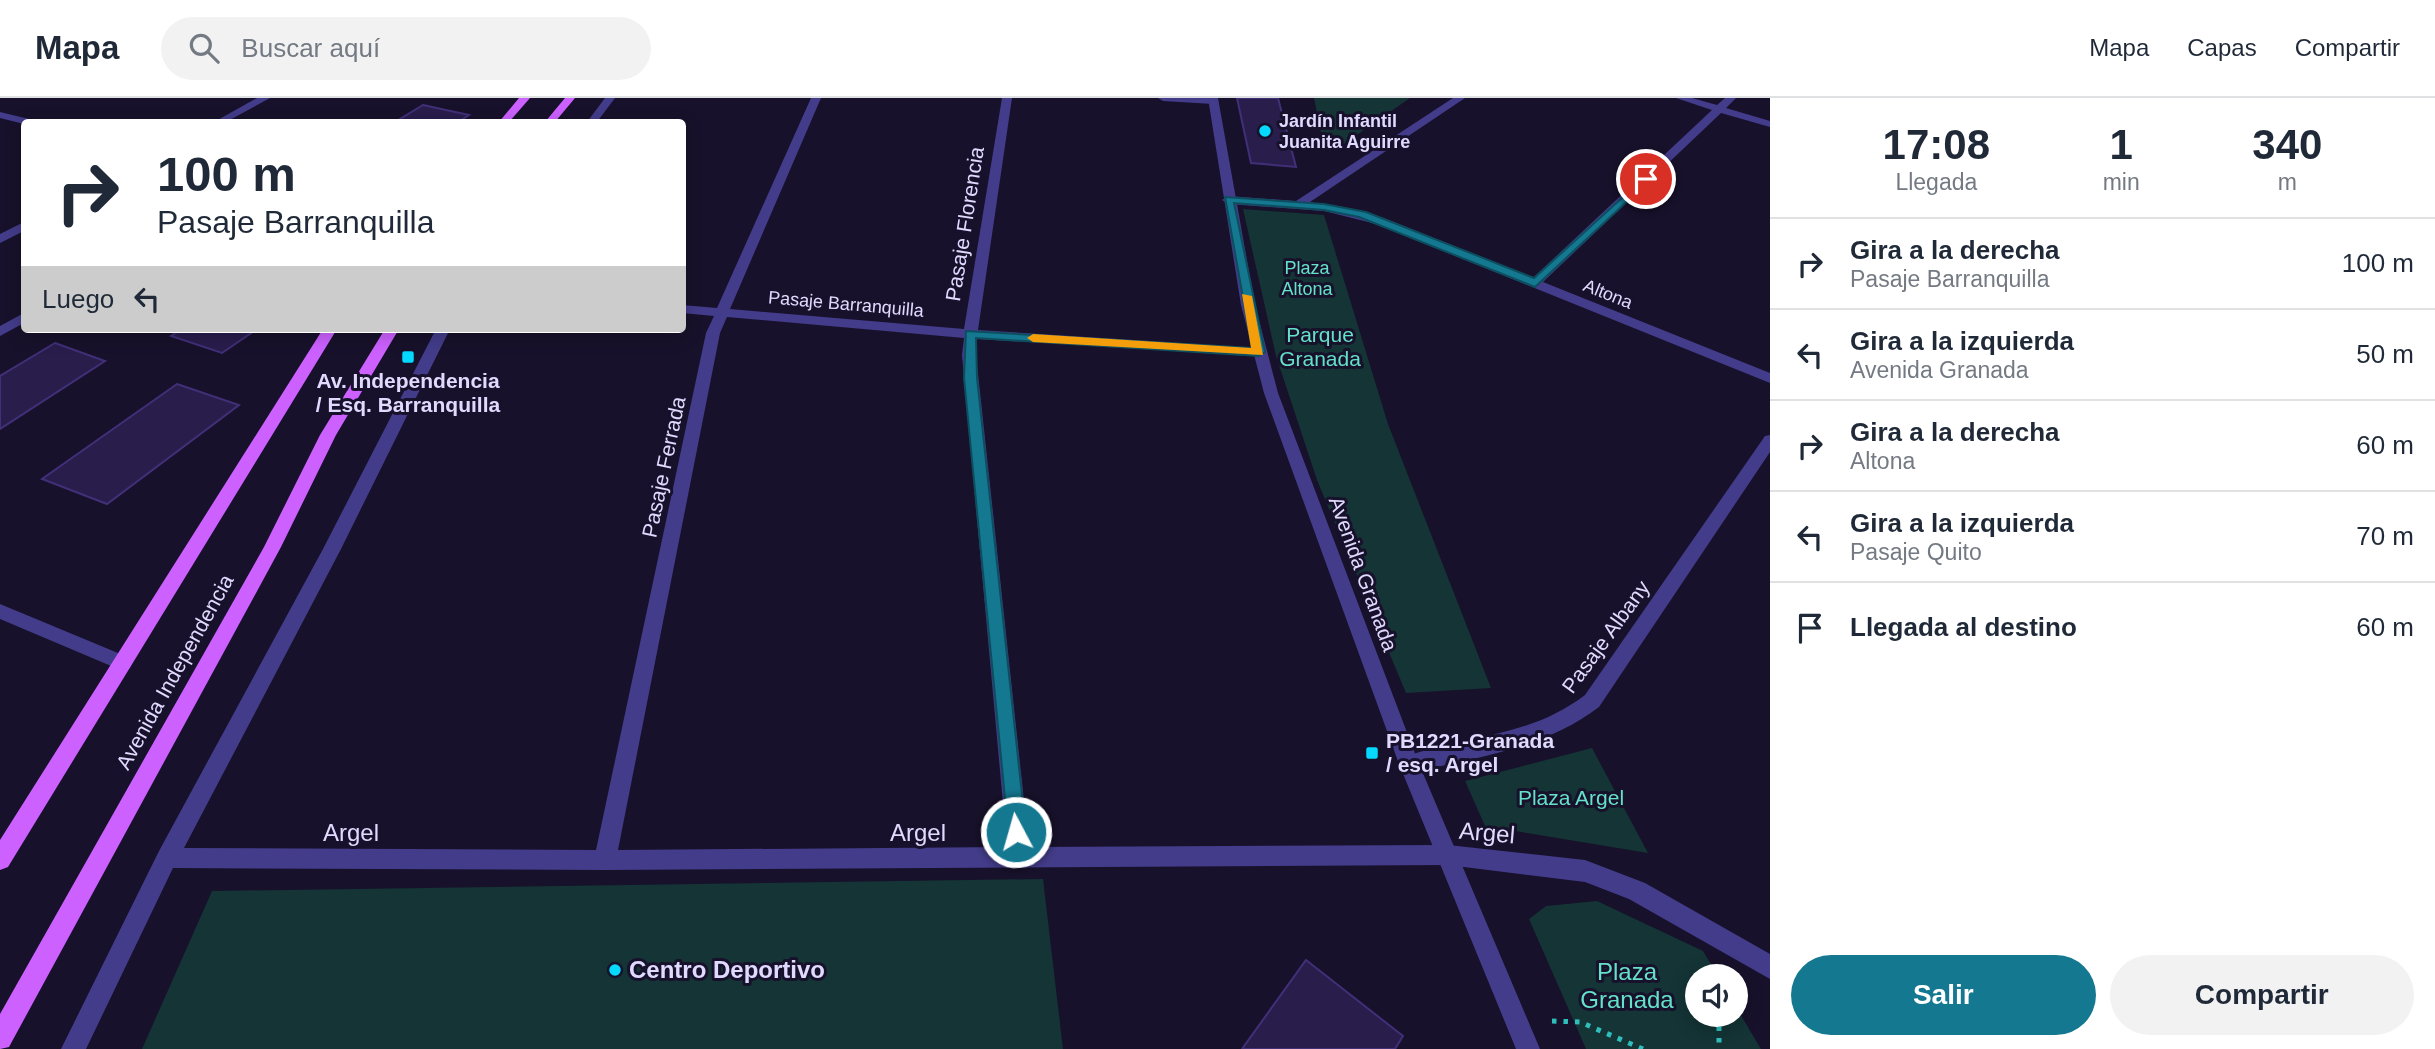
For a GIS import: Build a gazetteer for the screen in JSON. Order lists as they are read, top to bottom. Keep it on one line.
{"streets":{"main road":["Avenida Independencia"],"street":["Pasaje Florencia","Altona","Pasaje Barranquilla","Pasaje Ferrada","Avenida Granada","Pasaje Albany","Argel"]},"crossings":[["Pasaje Florencia","Pasaje Barranquilla"],["Pasaje Florencia","Argel"],["Altona","Avenida Granada"],["Pasaje Barranquilla","Pasaje Ferrada"],["Pasaje Barranquilla","Avenida Granada"],["Pasaje Ferrada","Argel"],["Avenida Granada","Pasaje Albany"],["Avenida Granada","Argel"]],"parks":["Plaza Altona","Parque Granada","Plaza Argel","Plaza Granada"],"places":{"other":["Jardín Infantil Juanita Aguirre","Centro Deportivo"],"transit":["Av. Independencia / Esq. Barranquilla","PB1221-Granada / esq. Argel"]},"page":{"header":"Mapa","search":"Buscar aquí","nav":["Mapa","Capas","Compartir"],"eta":["17:08","Llegada","1","min","340","m"],"turn":["100 m","Pasaje Barranquilla"],"list":[{"name":"Gira a la derecha","note":"Pasaje Barranquilla","value":"100 m"},{"name":"Gira a la izquierda","note":"Avenida Granada","value":"50 m"},{"name":"Gira a la derecha","note":"Altona","value":"60 m"},{"name":"Gira a la izquierda","note":"Pasaje Quito","value":"70 m"},{"name":"Llegada al destino","value":"60 m"}],"then":"Luego","buttons":["Salir","Compartir"]}}
